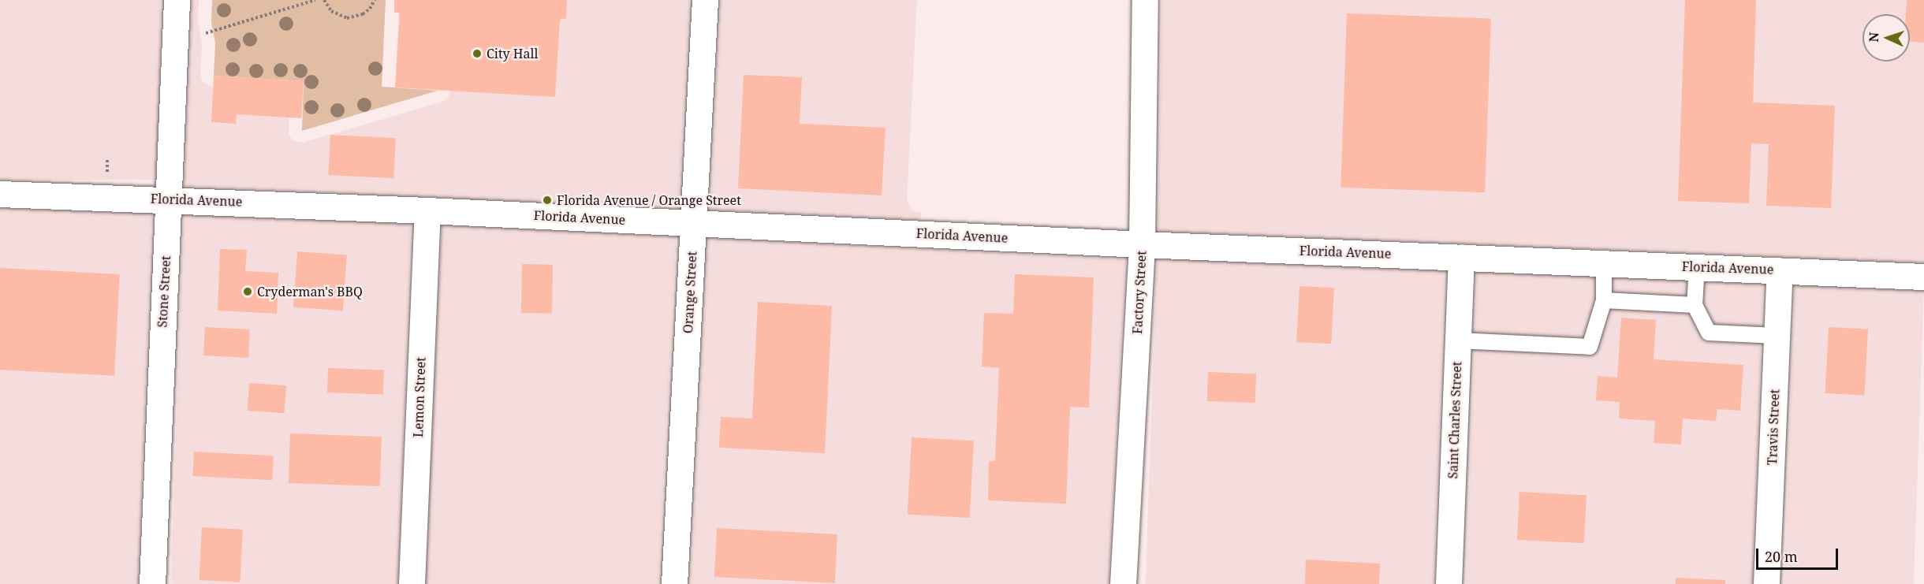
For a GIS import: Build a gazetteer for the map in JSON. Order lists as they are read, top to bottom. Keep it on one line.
{"streets":{"street":["Florida Avenue","Stone Street","Orange Street","Factory Street","Lemon Street","Saint Charles Street","Travis Street"]},"crossings":[["Florida Avenue","Stone Street"],["Florida Avenue","Orange Street"],["Florida Avenue","Factory Street"],["Florida Avenue","Lemon Street"],["Florida Avenue","Saint Charles Street"],["Florida Avenue","Travis Street"]],"places":["City Hall","Florida Avenue / Orange Street","Cryderman's BBQ"],"scale_bar":"20 m","north":"left"}
